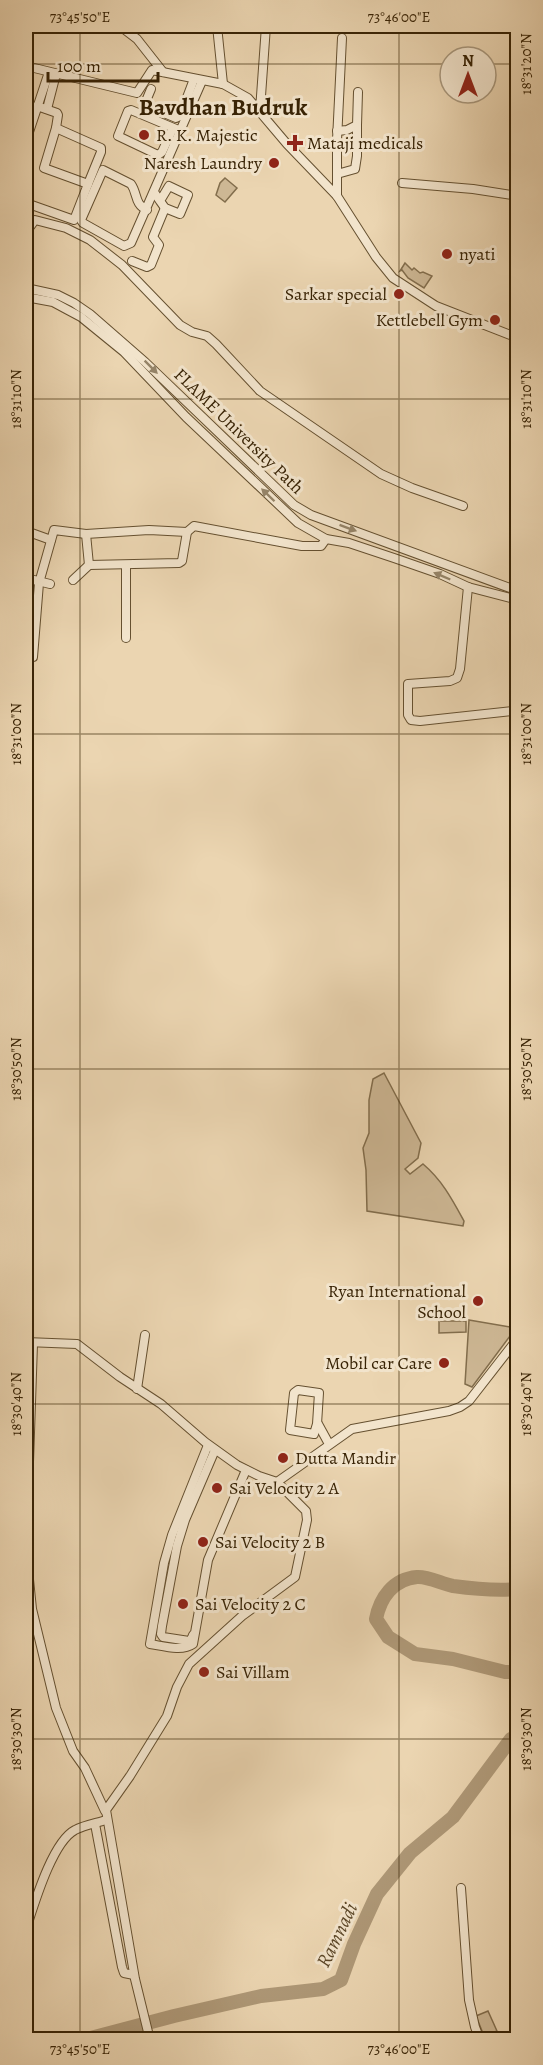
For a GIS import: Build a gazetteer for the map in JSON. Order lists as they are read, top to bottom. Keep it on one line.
{"streets":{"street":["FLAME University Path"]},"districts":["Bavdhan Budruk"],"water":["Ramnadi"],"places":{"other":["R. K. Majestic","Naresh Laundry","nyati","Sarkar special","Kettlebell Gym","Ryan International School","Mobil car Care","Dutta Mandir","Sai Velocity 2 A","Sai Velocity 2 B","Sai Velocity 2 C","Sai Villam"],"health":["Mataji medicals"]},"scale_bar":"100 m","north":"top","coordinates":["73°45'50\"E","73°46'00\"E","18°31'20\"N","18°31'10\"N","18°31'00\"N","18°30'50\"N","18°30'40\"N","18°30'30\"N"]}
